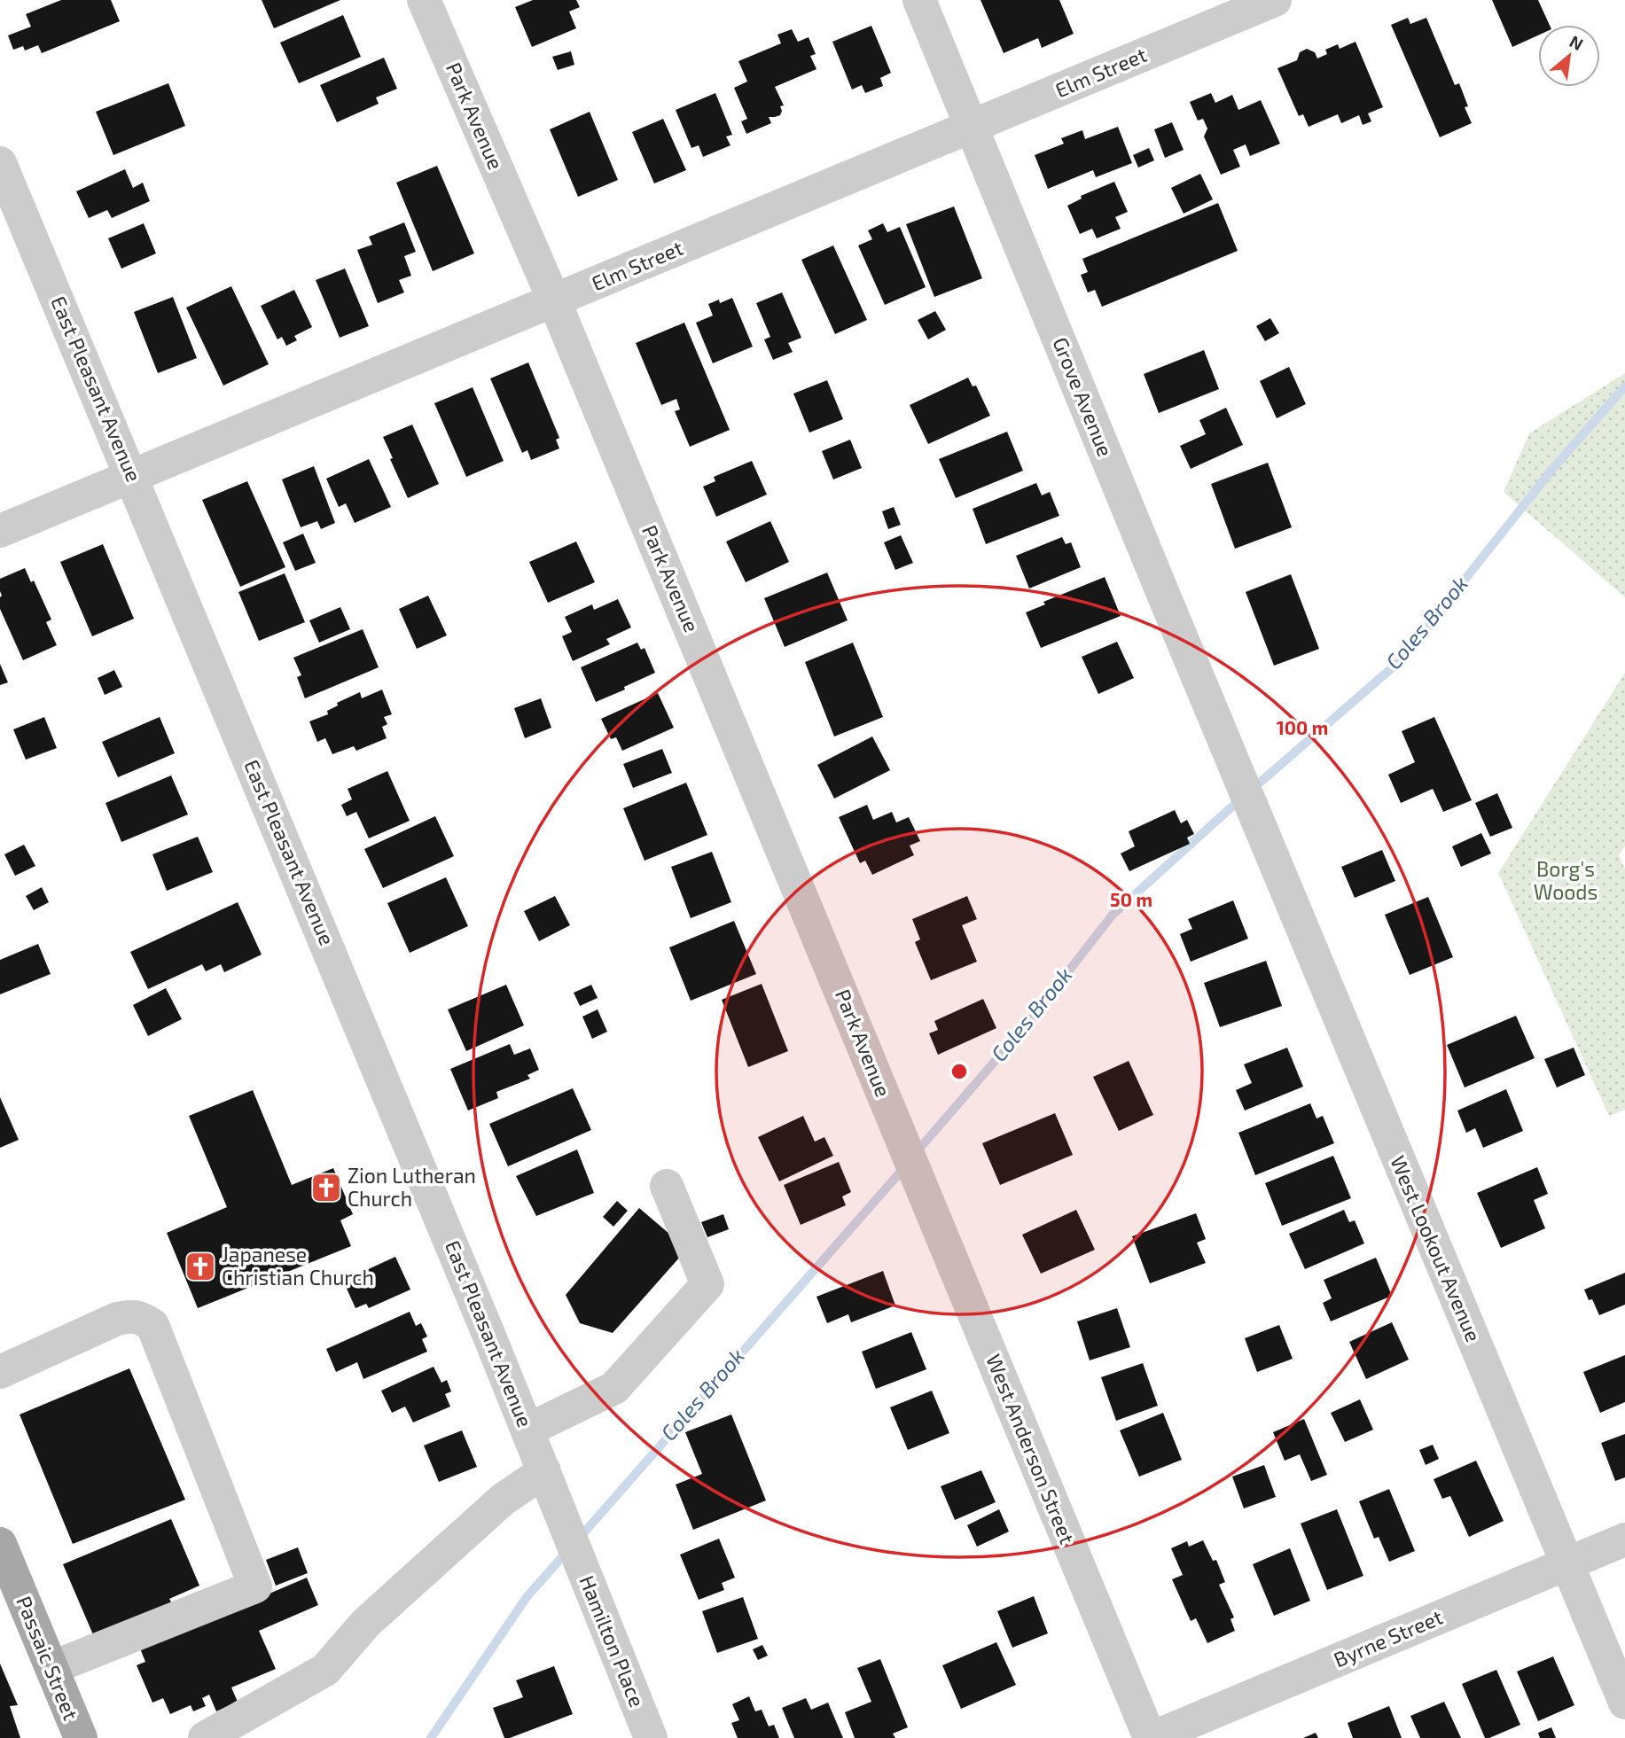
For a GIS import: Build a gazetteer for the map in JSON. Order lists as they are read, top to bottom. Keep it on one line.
{"streets":{"main road":["Passaic Street"],"street":["Elm Street","Park Avenue","East Pleasant Avenue","Grove Avenue","West Lookout Avenue","West Anderson Street","Byrne Street","Hamilton Place"]},"crossings":[["Elm Street","Park Avenue"],["Elm Street","East Pleasant Avenue"],["Elm Street","Grove Avenue"],["Park Avenue","West Anderson Street"],["East Pleasant Avenue","Hamilton Place"],["Grove Avenue","West Lookout Avenue"],["West Lookout Avenue","Byrne Street"],["West Anderson Street","Byrne Street"]],"water":["Coles Brook"],"parks":["Borg's Woods"],"places":{"church":["Zion Lutheran Church","Japanese Christian Church"]},"north":"top right","rings":["100 m","50 m"]}
